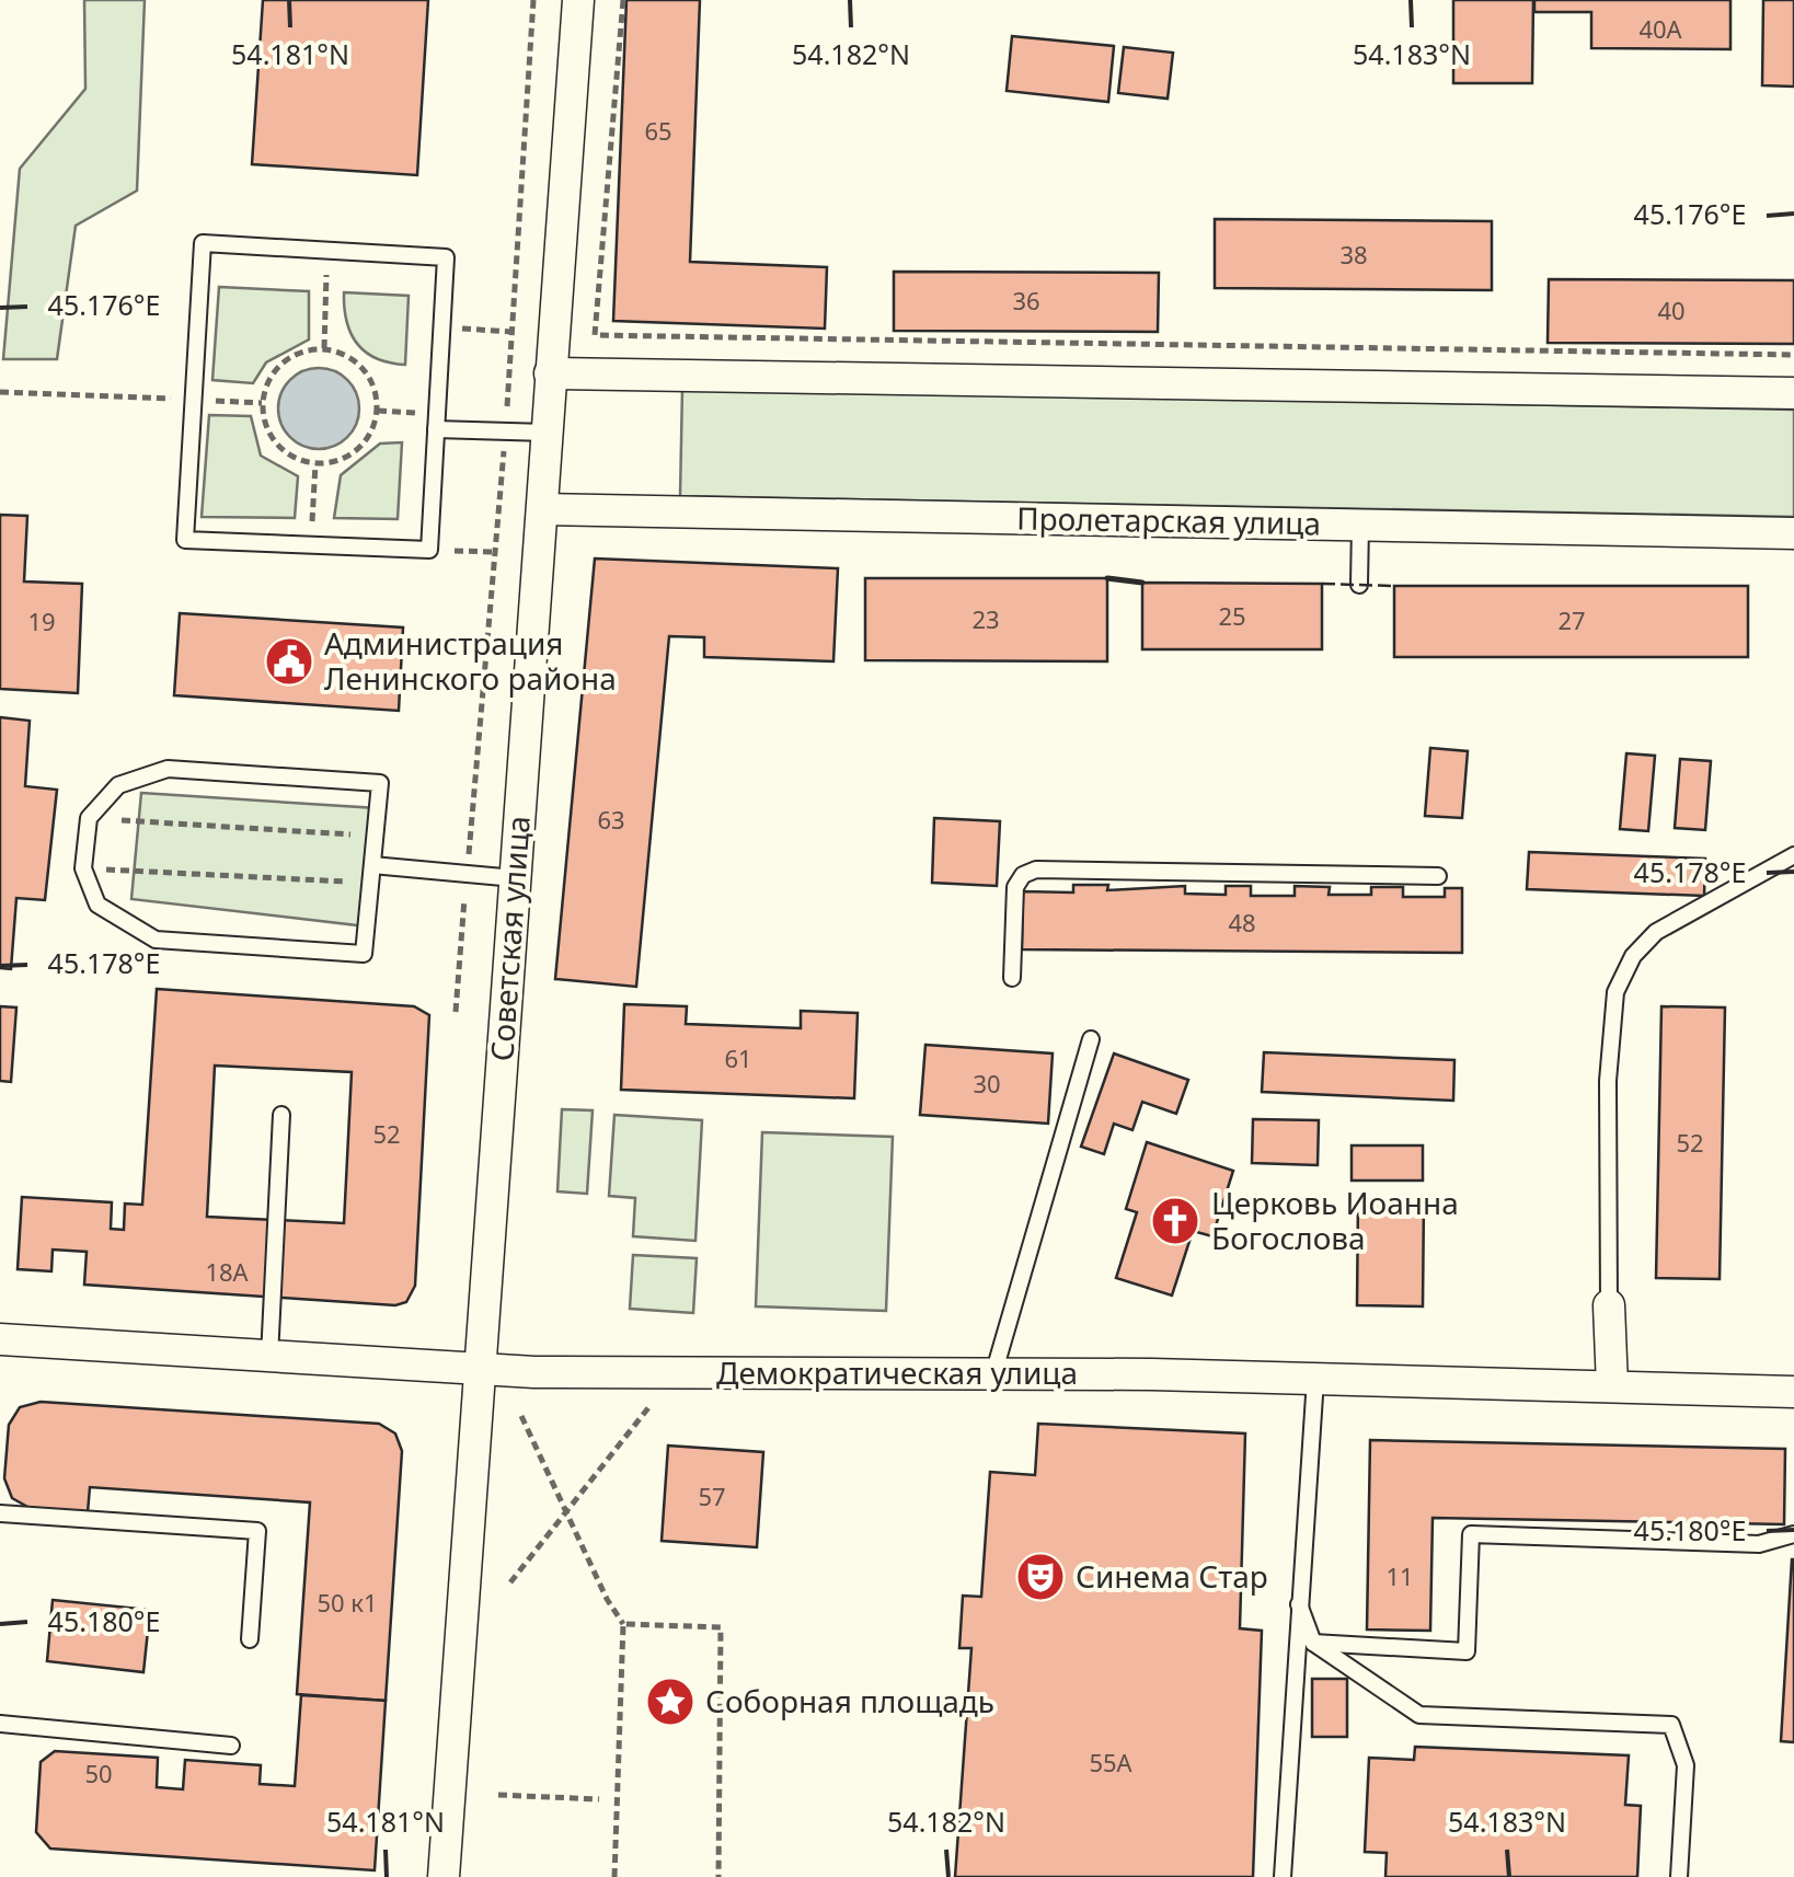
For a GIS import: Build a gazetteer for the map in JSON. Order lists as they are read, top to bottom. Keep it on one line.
{"streets":{"street":["Пролетарская улица","Советская улица","Демократическая улица"]},"crossings":[["Пролетарская улица","Советская улица"],["Советская улица","Демократическая улица"]],"places":{"public building":["Администрация Ленинского района"],"church":["Церковь Иоанна Богослова"],"theatre":["Синема Стар"],"place":["Соборная площадь"]},"house_numbers":["40А","65","38","36","40","25","23","27","19","63","48","61","30","52","52","18А","57","11","50 к1","55А","50"],"coordinates":["54.181°N","54.182°N","54.183°N","45.176°E","45.178°E","45.180°E"]}
